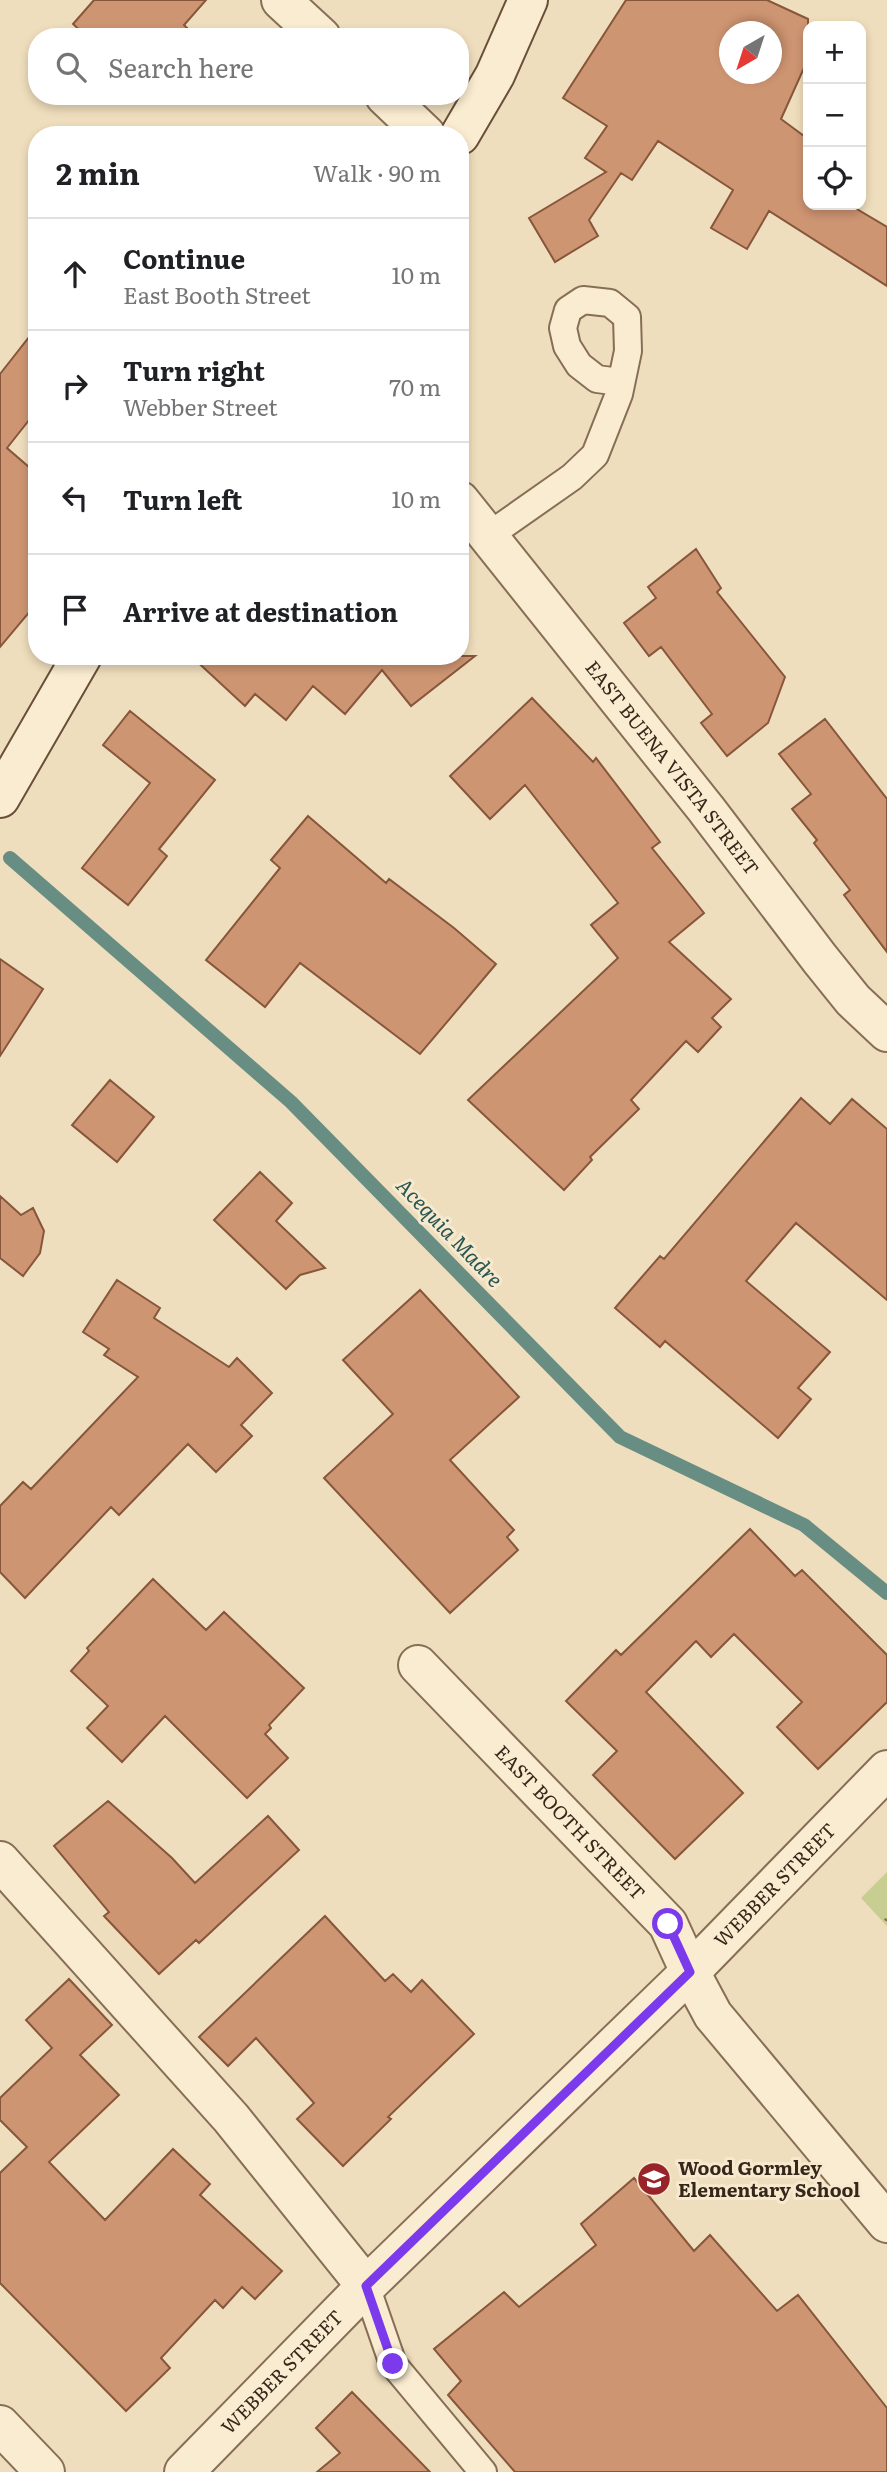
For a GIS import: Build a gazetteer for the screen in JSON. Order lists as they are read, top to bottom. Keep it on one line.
{"streets":{"street":["EAST BUENA VISTA STREET","EAST BOOTH STREET","WEBBER STREET"]},"crossings":[["EAST BOOTH STREET","WEBBER STREET"]],"water":["Acequia Madre"],"places":{"school or university":["Wood Gormley Elementary School"]},"north":"bottom left","page":{"map_buttons":["+","−"],"search":"Search here","heading":["2 min","Walk · 90 m"],"list":[["Continue","East Booth Street","10 m"],["Turn right","Webber Street","70 m"],["Turn left","10 m"],"Arrive at destination"]}}
